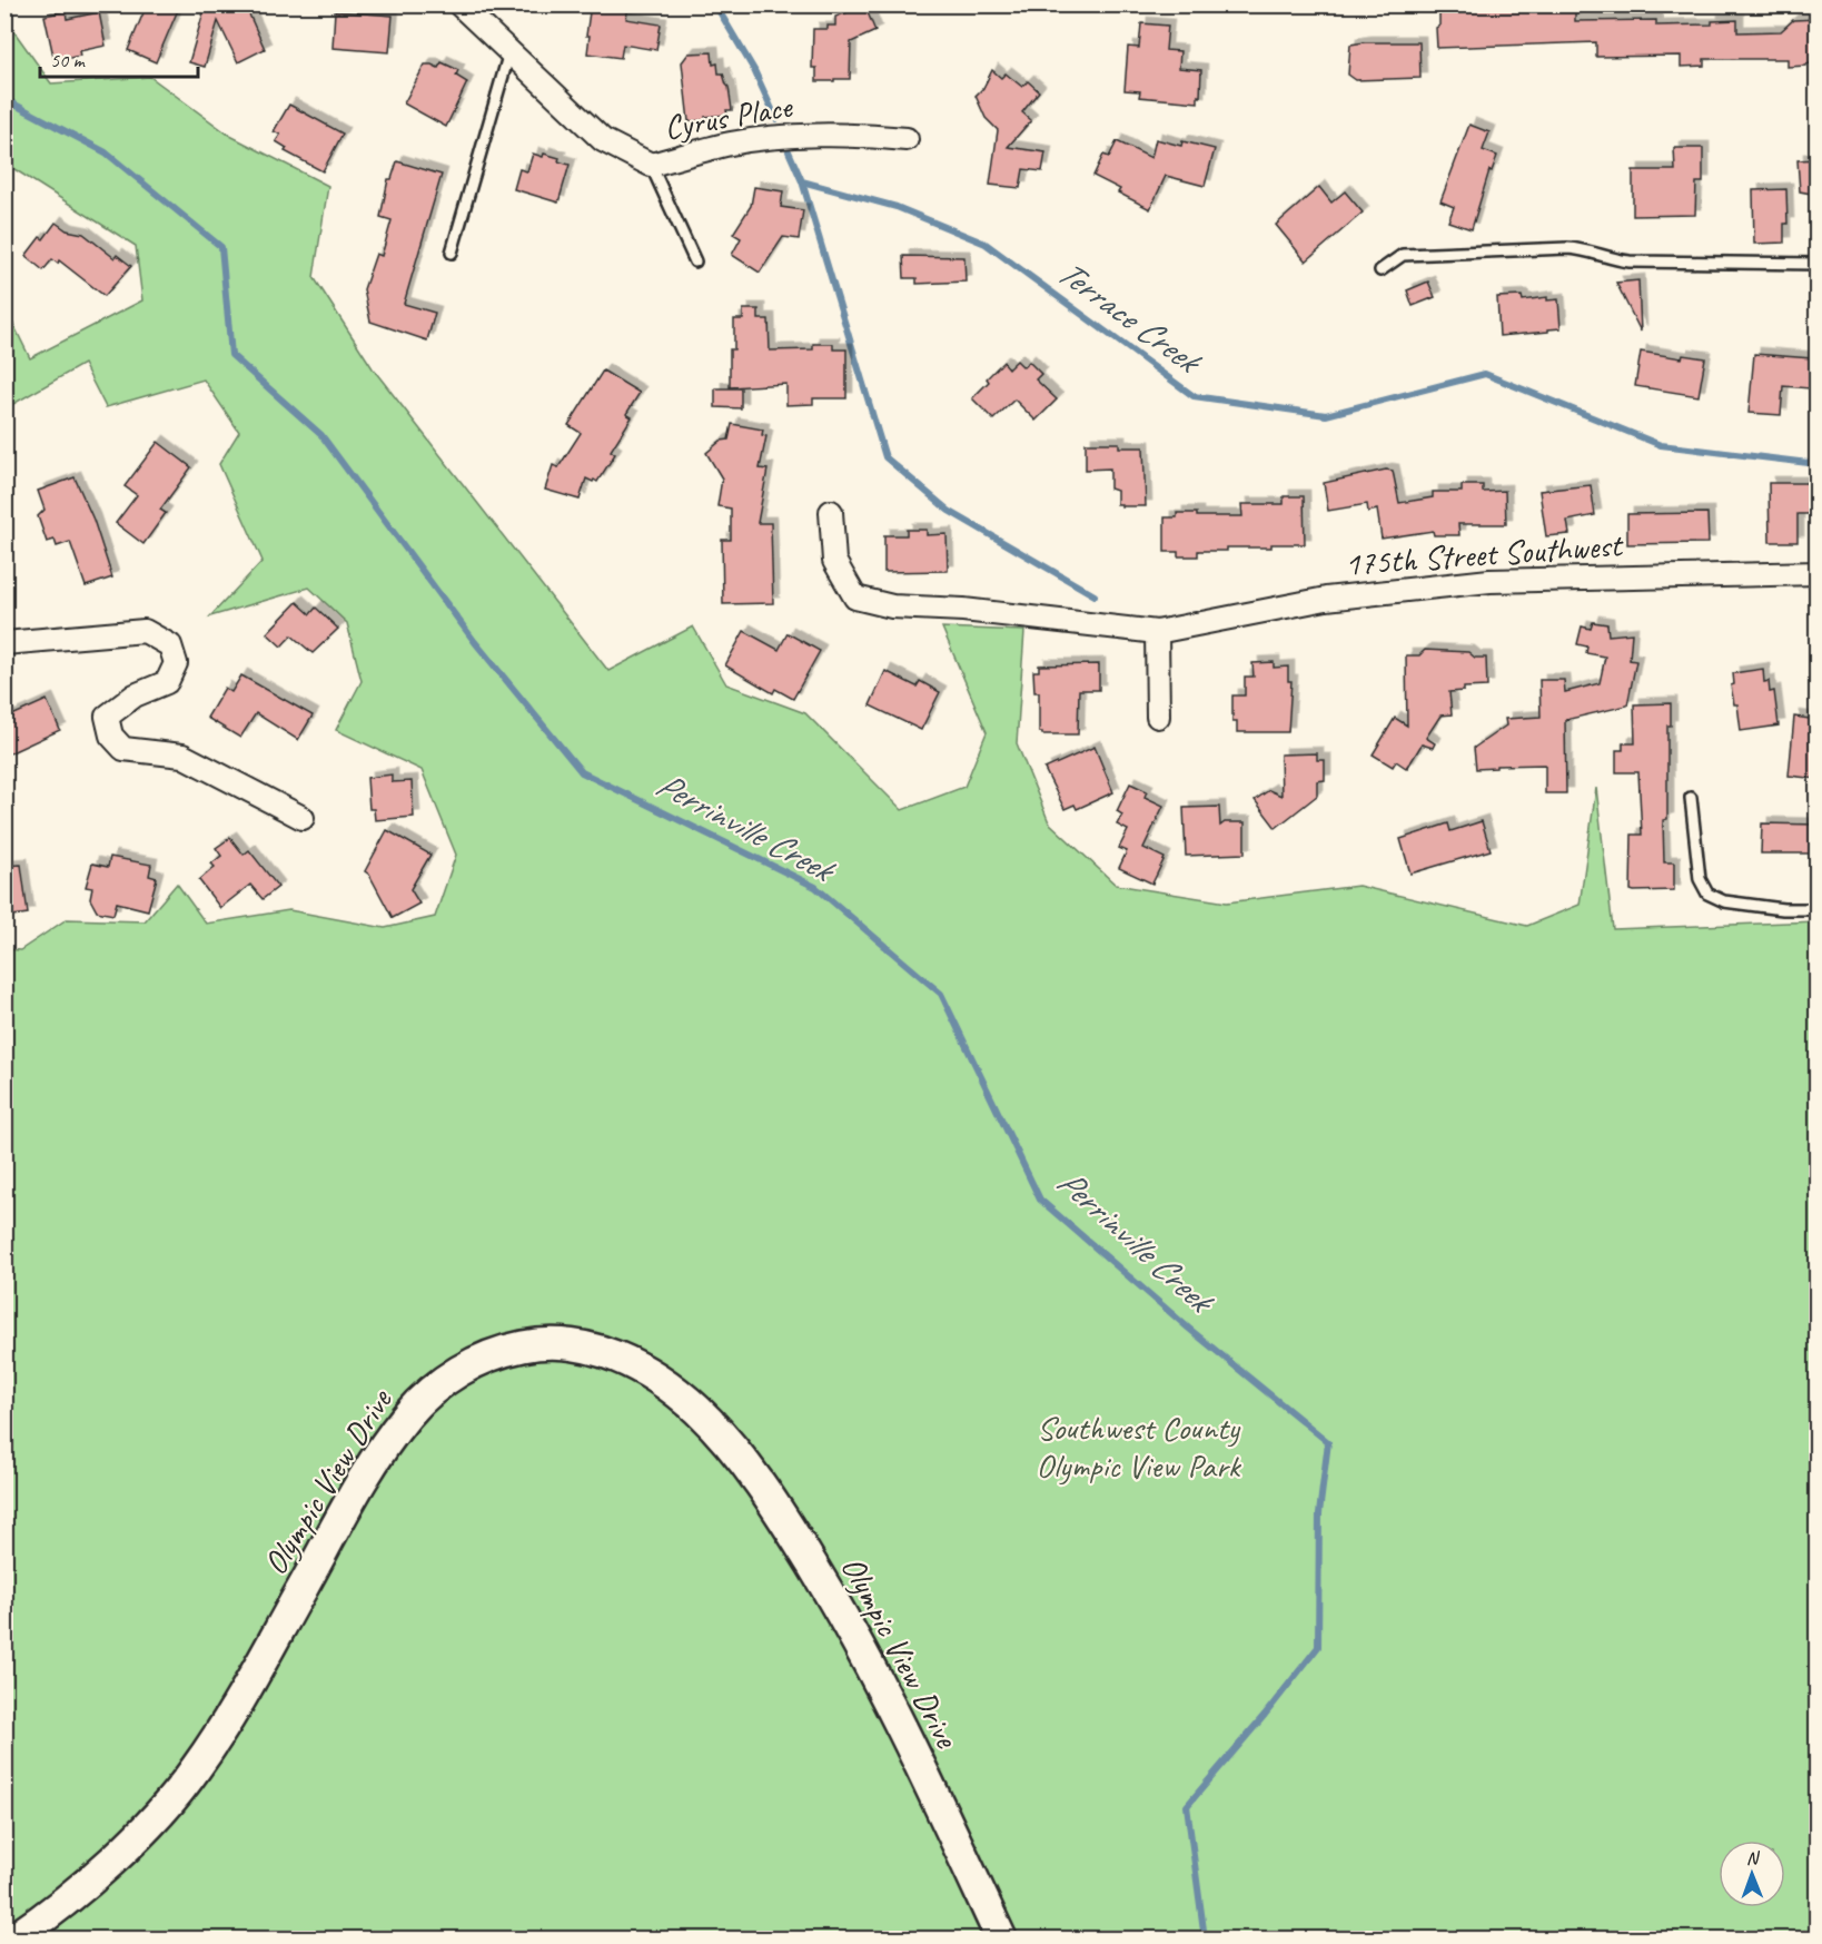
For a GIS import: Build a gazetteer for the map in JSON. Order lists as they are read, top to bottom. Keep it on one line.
{"streets":{"main road":["Olympic View Drive"],"street":["Cyrus Place","175th Street Southwest"]},"water":["Terrace Creek","Perrinville Creek"],"parks":["Southwest County Olympic View Park"],"scale_bar":"50 m","north":"top"}
